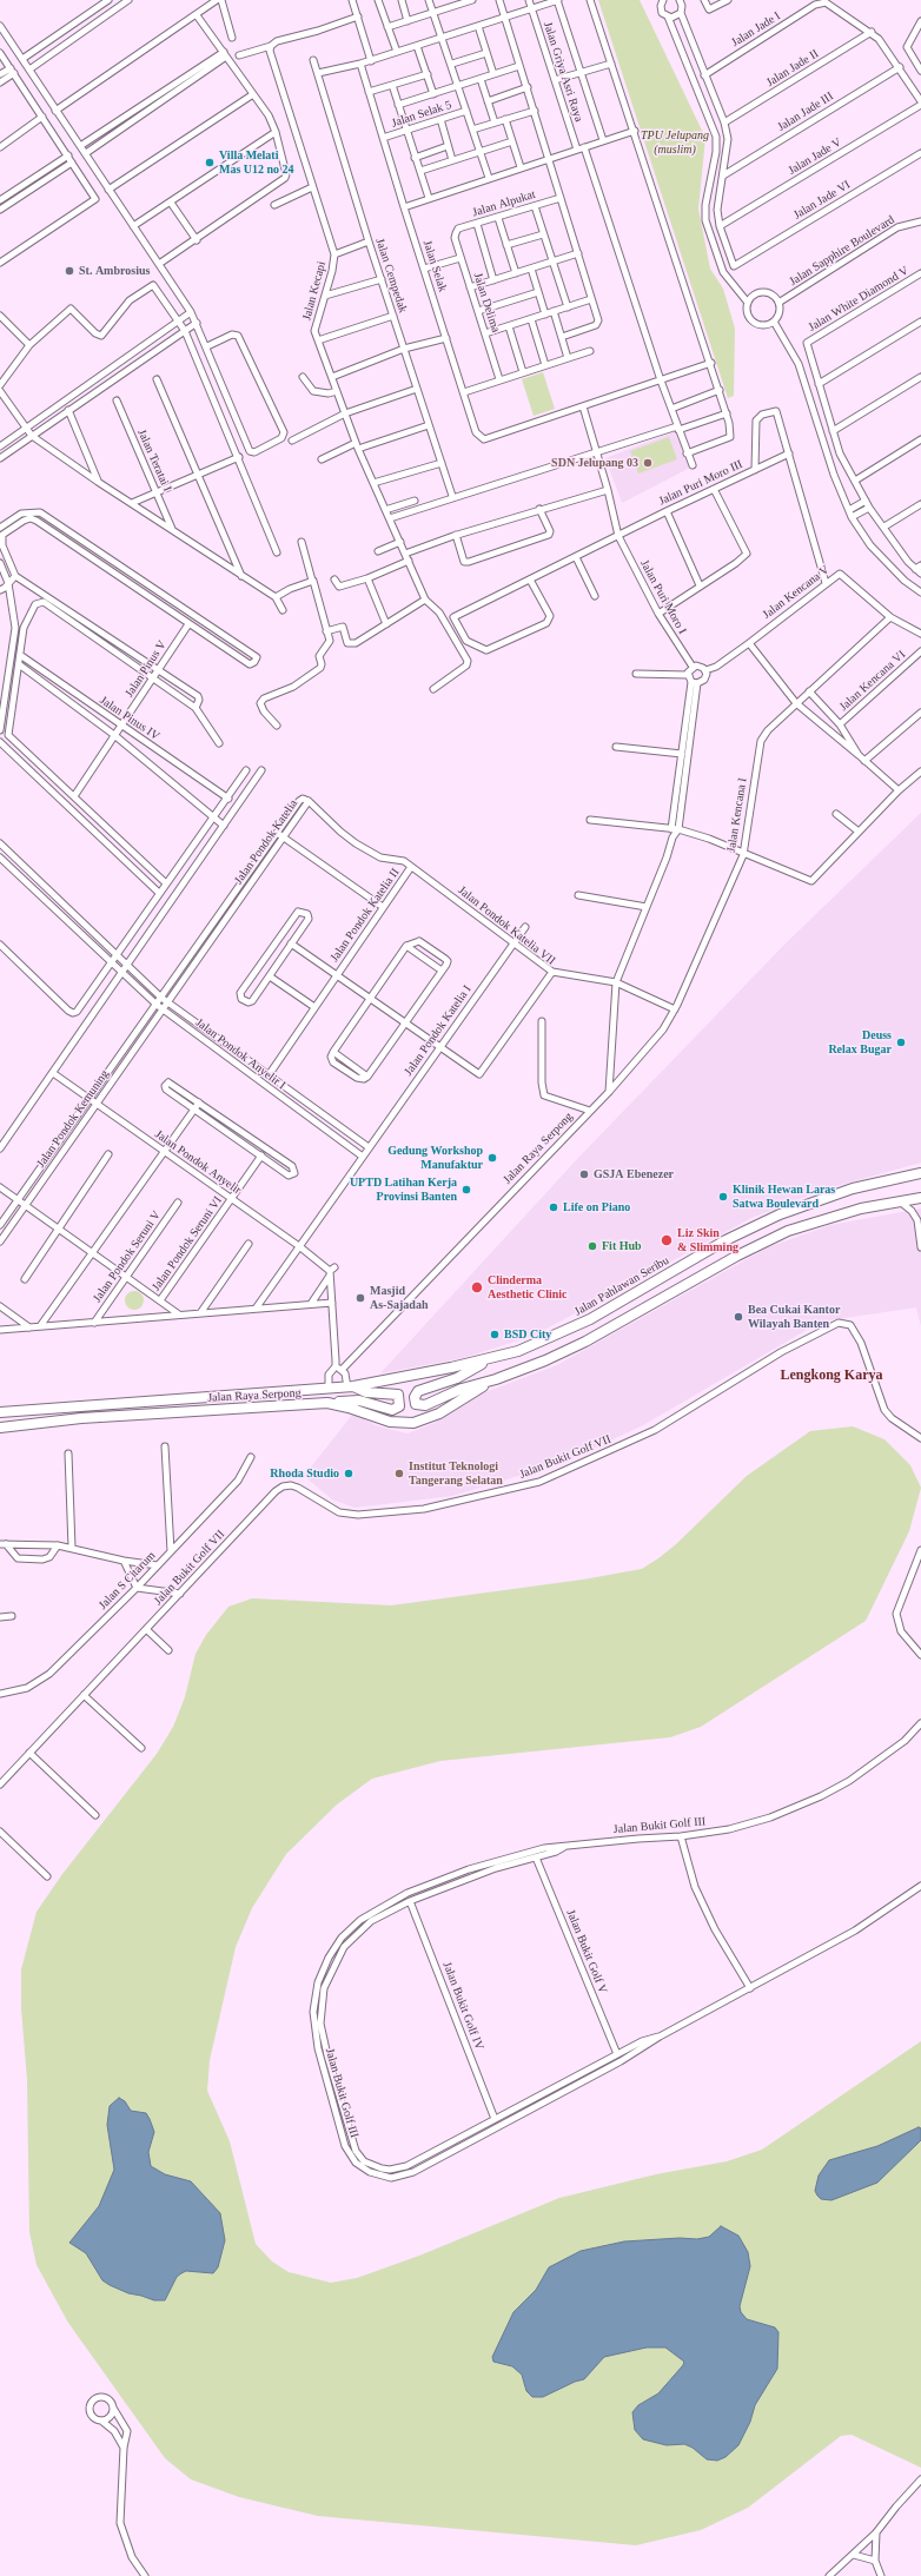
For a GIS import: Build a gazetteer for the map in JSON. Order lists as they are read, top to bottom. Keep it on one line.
{"streets":{"main road":["Jalan Raya Serpong","Jalan Pahlawan Seribu"],"street":["Jalan Jade I","Jalan Jade II","Jalan Griya Asri Raya","Jalan Jade III","Jalan Selak 5","Jalan Jade V","Jalan Jade VI","Jalan Alpukat","Jalan Sapphire Boulevard","Jalan Selak","Jalan Cempedak","Jalan Kecapi","Jalan White Diamond V","Jalan Delima","Jalan Teratai I","Jalan Puri Moro III","Jalan Kencana V","Jalan Puri Moro I","Jalan Pinus V","Jalan Kencana VI","Jalan Pinus IV","Jalan Kencana I","Jalan Pondok Katelia","Jalan Pondok Katelia II","Jalan Pondok Katelia VII","Jalan Pondok Katelia I","Jalan Pondok Anyelir I","Jalan Pondok Kemuning","Jalan Pondok Anyelir","Jalan Pondok Seruni VI","Jalan Pondok Seruni V","Jalan Bukit Golf VII","Jalan S Citarum","Jalan Bukit Golf III","Jalan Bukit Golf V","Jalan Bukit Golf IV"]},"crossings":[["Jalan Jade I","Jalan Jade II"],["Jalan Selak 5","Jalan Selak"],["Jalan Jade V","Jalan Jade VI"],["Jalan Alpukat","Jalan Delima"],["Jalan Selak","Jalan Puri Moro I"],["Jalan Puri Moro III","Jalan Puri Moro I"],["Jalan Kencana V","Jalan Puri Moro I"],["Jalan Kencana V","Jalan Kencana I"],["Jalan Pinus V","Jalan Pinus IV"],["Jalan Kencana I","Jalan Raya Serpong"],["Jalan Pondok Katelia","Jalan Pondok Katelia VII"],["Jalan Pondok Katelia","Jalan Pondok Anyelir I"],["Jalan Pondok Katelia","Jalan Pondok Kemuning"],["Jalan Pondok Katelia II","Jalan Pondok Katelia VII"],["Jalan Pondok Katelia II","Jalan Pondok Anyelir I"],["Jalan Pondok Katelia VII","Jalan Pondok Katelia I"],["Jalan Pondok Katelia I","Jalan Pondok Anyelir I"],["Jalan Pondok Katelia I","Jalan Pondok Anyelir"],["Jalan Pondok Anyelir I","Jalan Pondok Kemuning"],["Jalan Pondok Kemuning","Jalan Pondok Anyelir"],["Jalan Raya Serpong","Jalan Pahlawan Seribu"],["Jalan Pondok Anyelir","Jalan Pondok Seruni VI"],["Jalan Bukit Golf III","Jalan Bukit Golf V"],["Jalan Bukit Golf III","Jalan Bukit Golf IV"]],"districts":["Lengkong Karya"],"parks":["TPU Jelupang (muslim)"],"places":["Villa Melati Mas U12 no 24","St. Ambrosius","SDN Jelupang 03","Deuss Relax Bugar","Gedung Workshop Manufaktur","GSJA Ebenezer","UPTD Latihan Kerja Provinsi Banten","Klinik Hewan Laras Satwa Boulevard","Life on Piano","Liz Skin & Slimming","Fit Hub","Clinderma Aesthetic Clinic","Masjid As-Sajadah","Bea Cukai Kantor Wilayah Banten","BSD City","Rhoda Studio","Institut Teknologi Tangerang Selatan"]}
